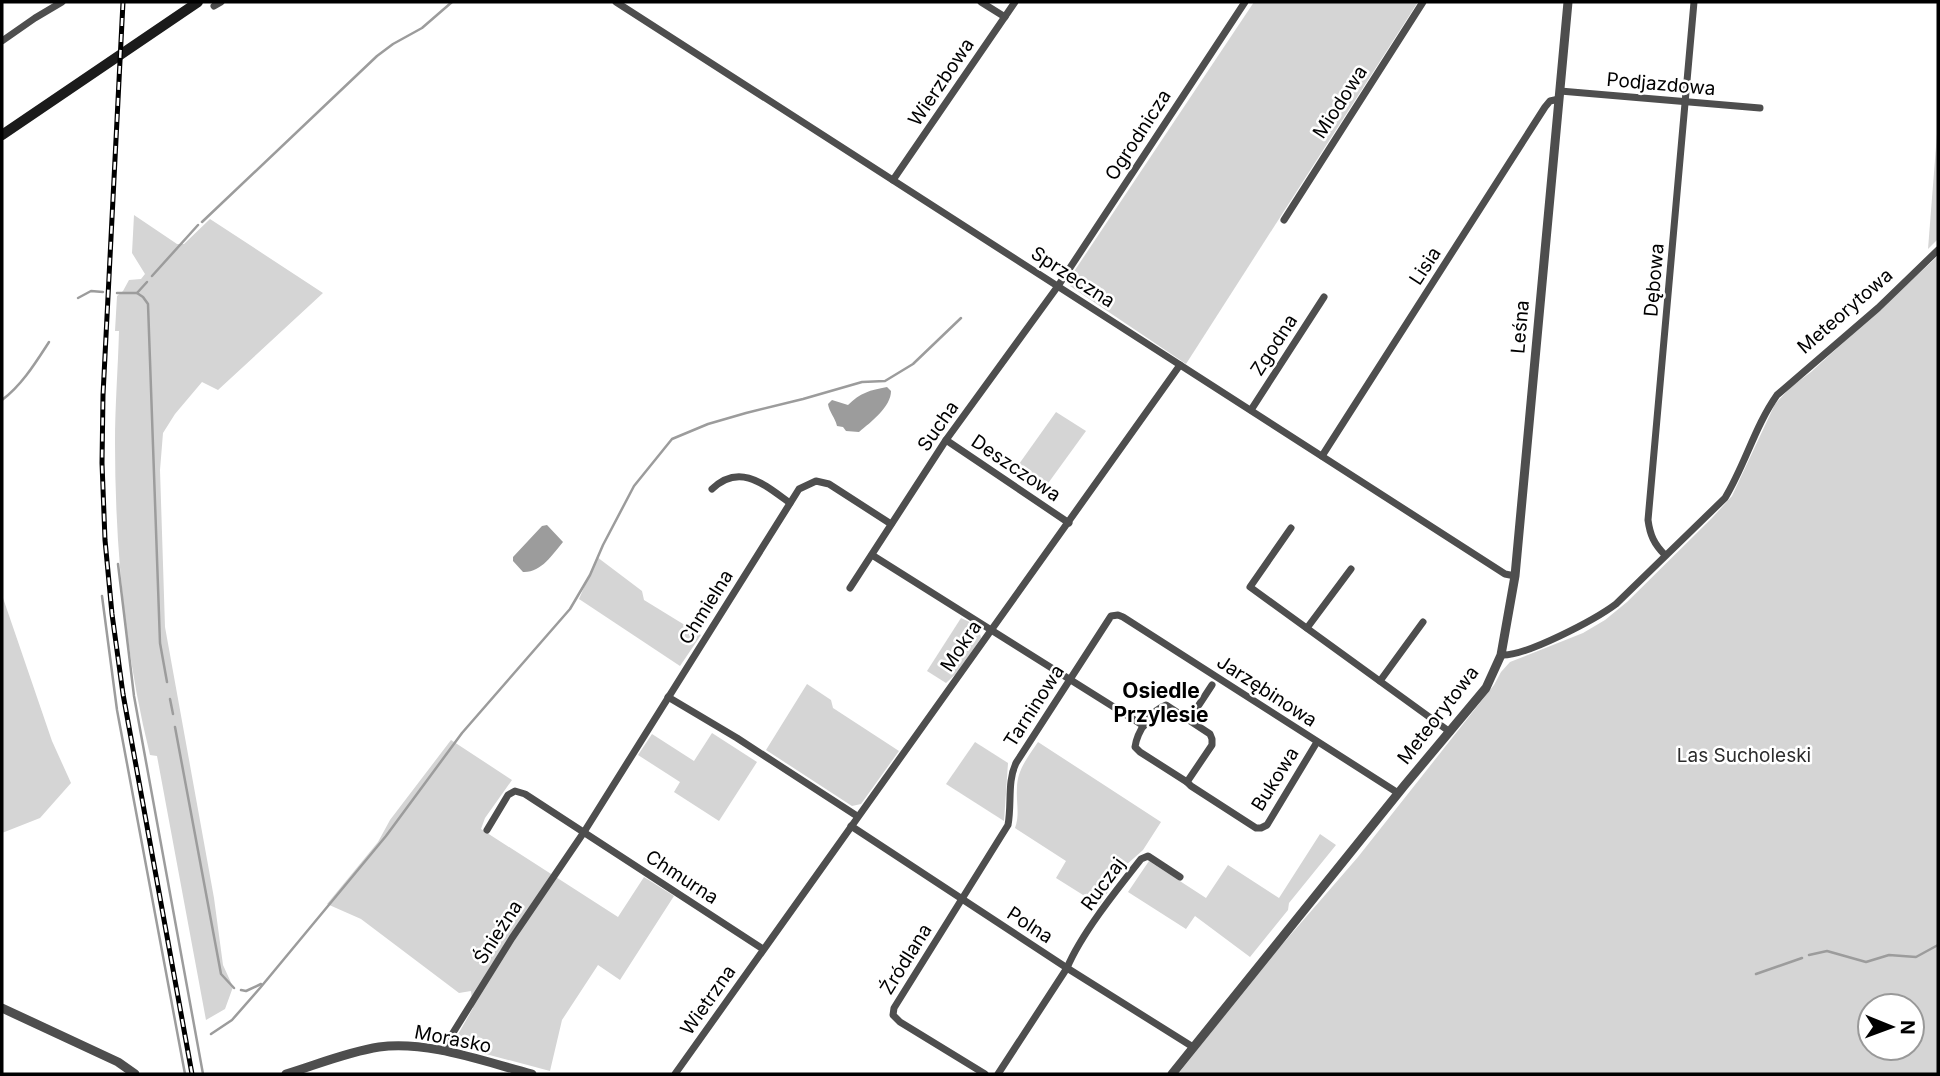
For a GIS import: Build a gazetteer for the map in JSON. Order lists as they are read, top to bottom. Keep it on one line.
{"streets":{"street":["Wierzbowa","Podjazdowa","Miodowa","Ogrodnicza","Lisia","Sprzeczna","Dębowa","Meteorytowa","Leśna","Zgodna","Sucha","Deszczowa","Chmielna","Mokra","Jarzębinowa","Tarninowa","Bukowa","Chmurna","Ruczaj","Polna","Śnieżna","Źródlana","Wietrzna","Morasko"]},"crossings":[["Wierzbowa","Sprzeczna"],["Podjazdowa","Lisia"],["Podjazdowa","Dębowa"],["Podjazdowa","Leśna"],["Ogrodnicza","Sprzeczna"],["Ogrodnicza","Sucha"],["Lisia","Sprzeczna"],["Lisia","Leśna"],["Sprzeczna","Leśna"],["Sprzeczna","Zgodna"],["Sprzeczna","Sucha"],["Sprzeczna","Mokra"],["Dębowa","Meteorytowa"],["Meteorytowa","Leśna"],["Meteorytowa","Jarzębinowa"],["Meteorytowa","Polna"],["Sucha","Deszczowa"],["Sucha","Chmielna"],["Deszczowa","Mokra"],["Chmielna","Chmurna"],["Chmielna","Śnieżna"],["Mokra","Chmurna"],["Mokra","Polna"],["Mokra","Wietrzna"],["Jarzębinowa","Tarninowa"],["Jarzębinowa","Bukowa"],["Tarninowa","Polna"],["Tarninowa","Źródlana"],["Chmurna","Śnieżna"],["Chmurna","Wietrzna"],["Ruczaj","Polna"],["Polna","Źródlana"],["Śnieżna","Morasko"]],"districts":["Osiedle Przylesie"],"parks":["Las Sucholeski"],"north":"right"}
